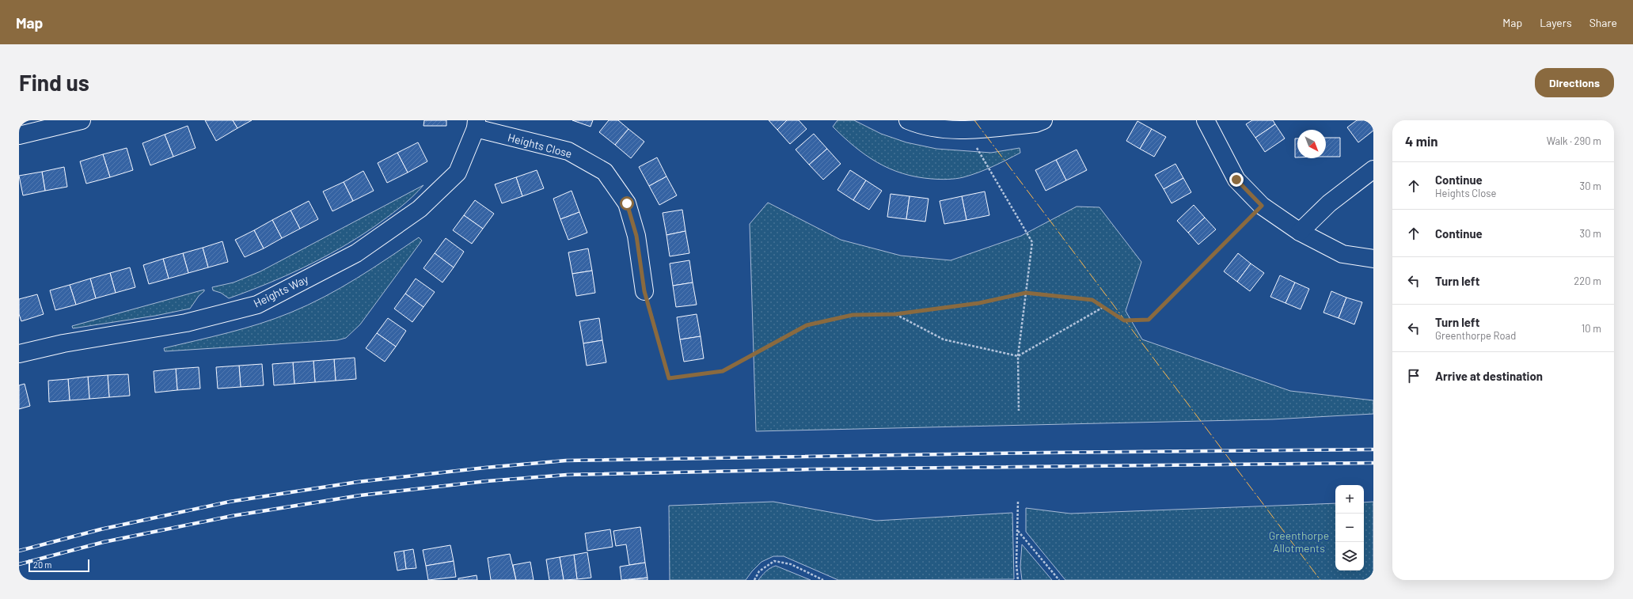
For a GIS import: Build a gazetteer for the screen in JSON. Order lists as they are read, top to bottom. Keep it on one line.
{"streets":{"street":["Heights Close","Heights Way"]},"crossings":[["Heights Close","Heights Way"]],"parks":["Greenthorpe Allotments"],"scale_bar":"20 m","north":"bottom right","page":{"header":"Map","nav":["Map","Layers","Share"],"buttons":"Directions","title":"Find us","heading":["4 min","Walk · 290 m"],"list":[["Continue","Heights Close","30 m"],["Continue","30 m"],["Turn left","220 m"],["Turn left","Greenthorpe Road","10 m"],"Arrive at destination"],"map_buttons":["+","−"],"scale":"20 m"}}
